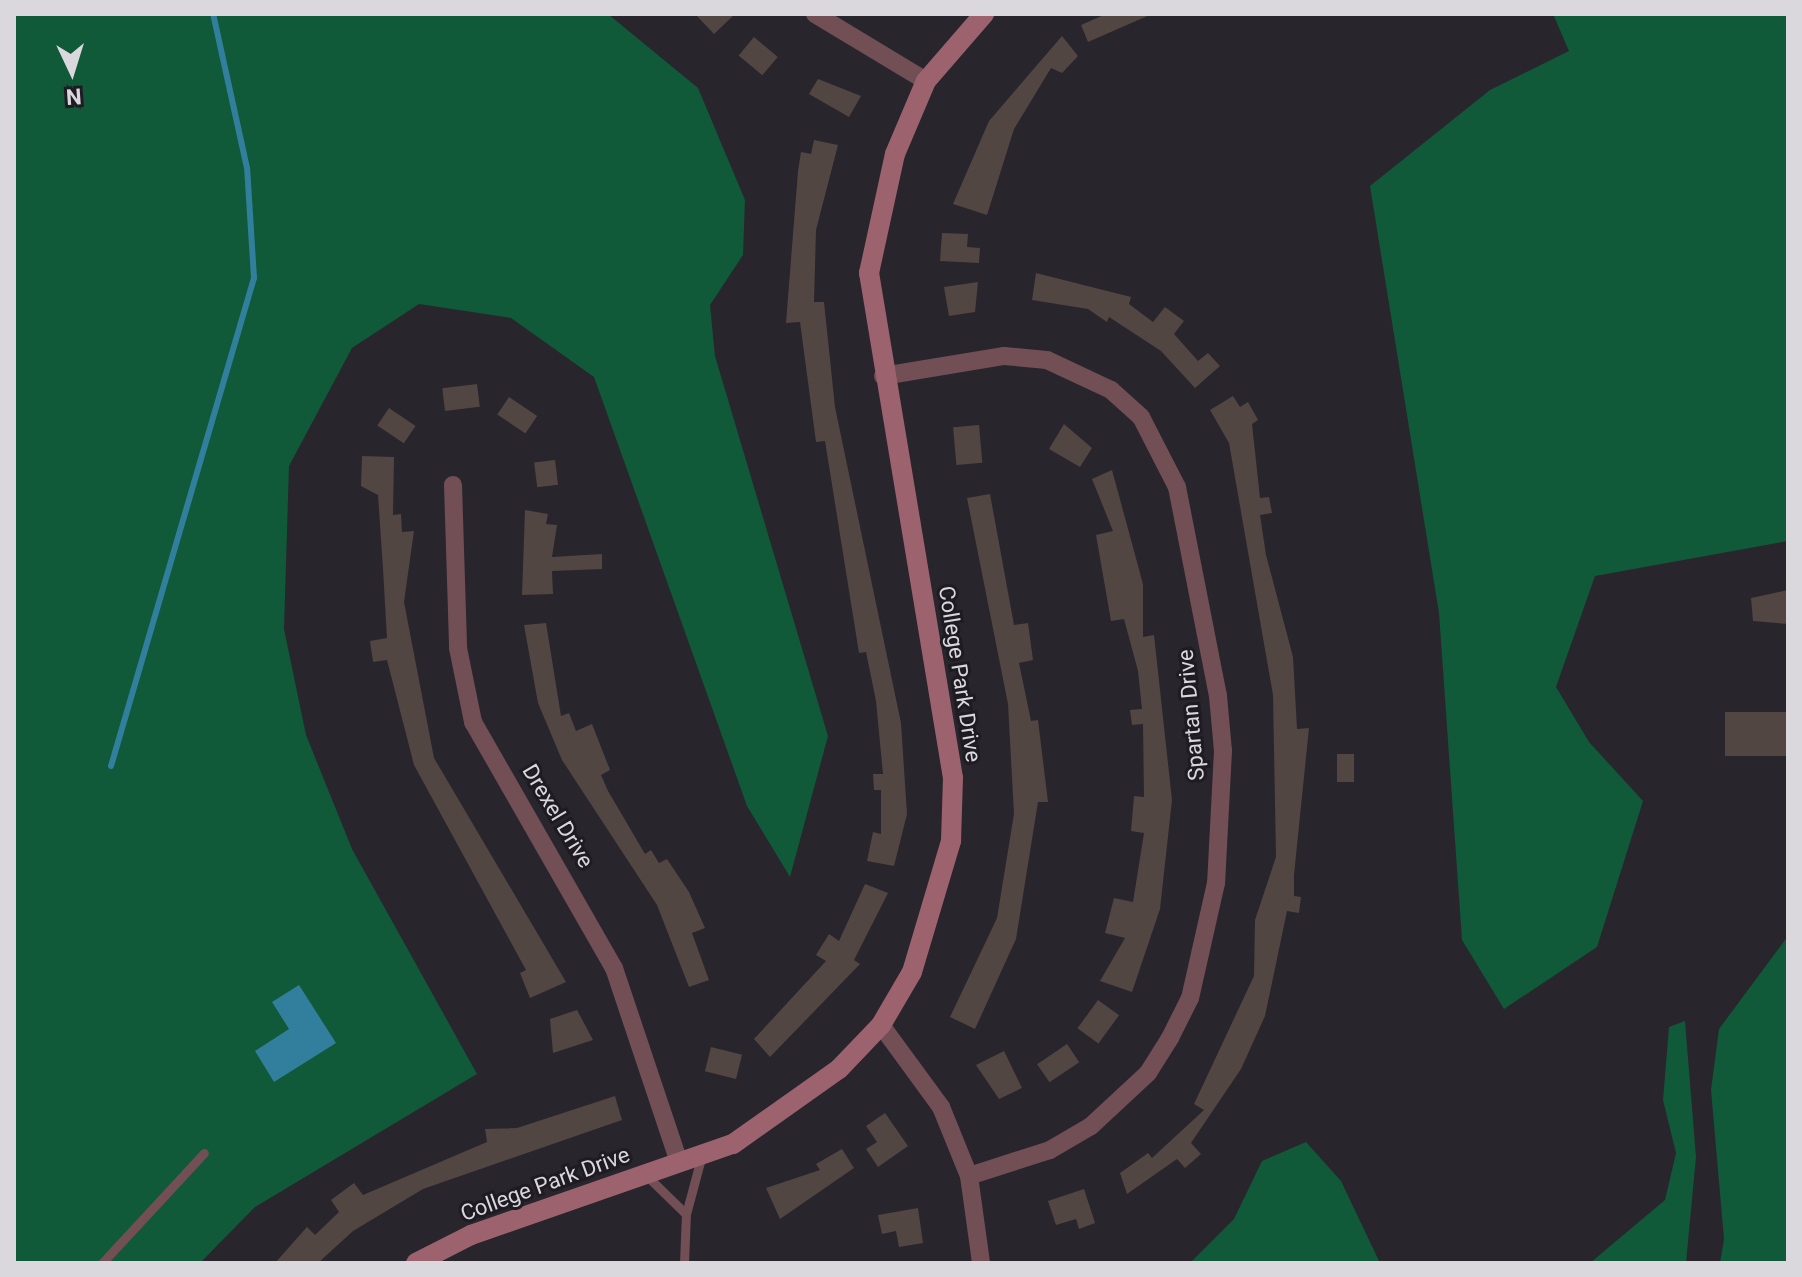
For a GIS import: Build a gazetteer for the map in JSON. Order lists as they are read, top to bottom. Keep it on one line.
{"streets":{"street":["College Park Drive","Spartan Drive","Drexel Drive"]},"crossings":[["College Park Drive","Spartan Drive"],["College Park Drive","Drexel Drive"]],"north":"bottom"}
